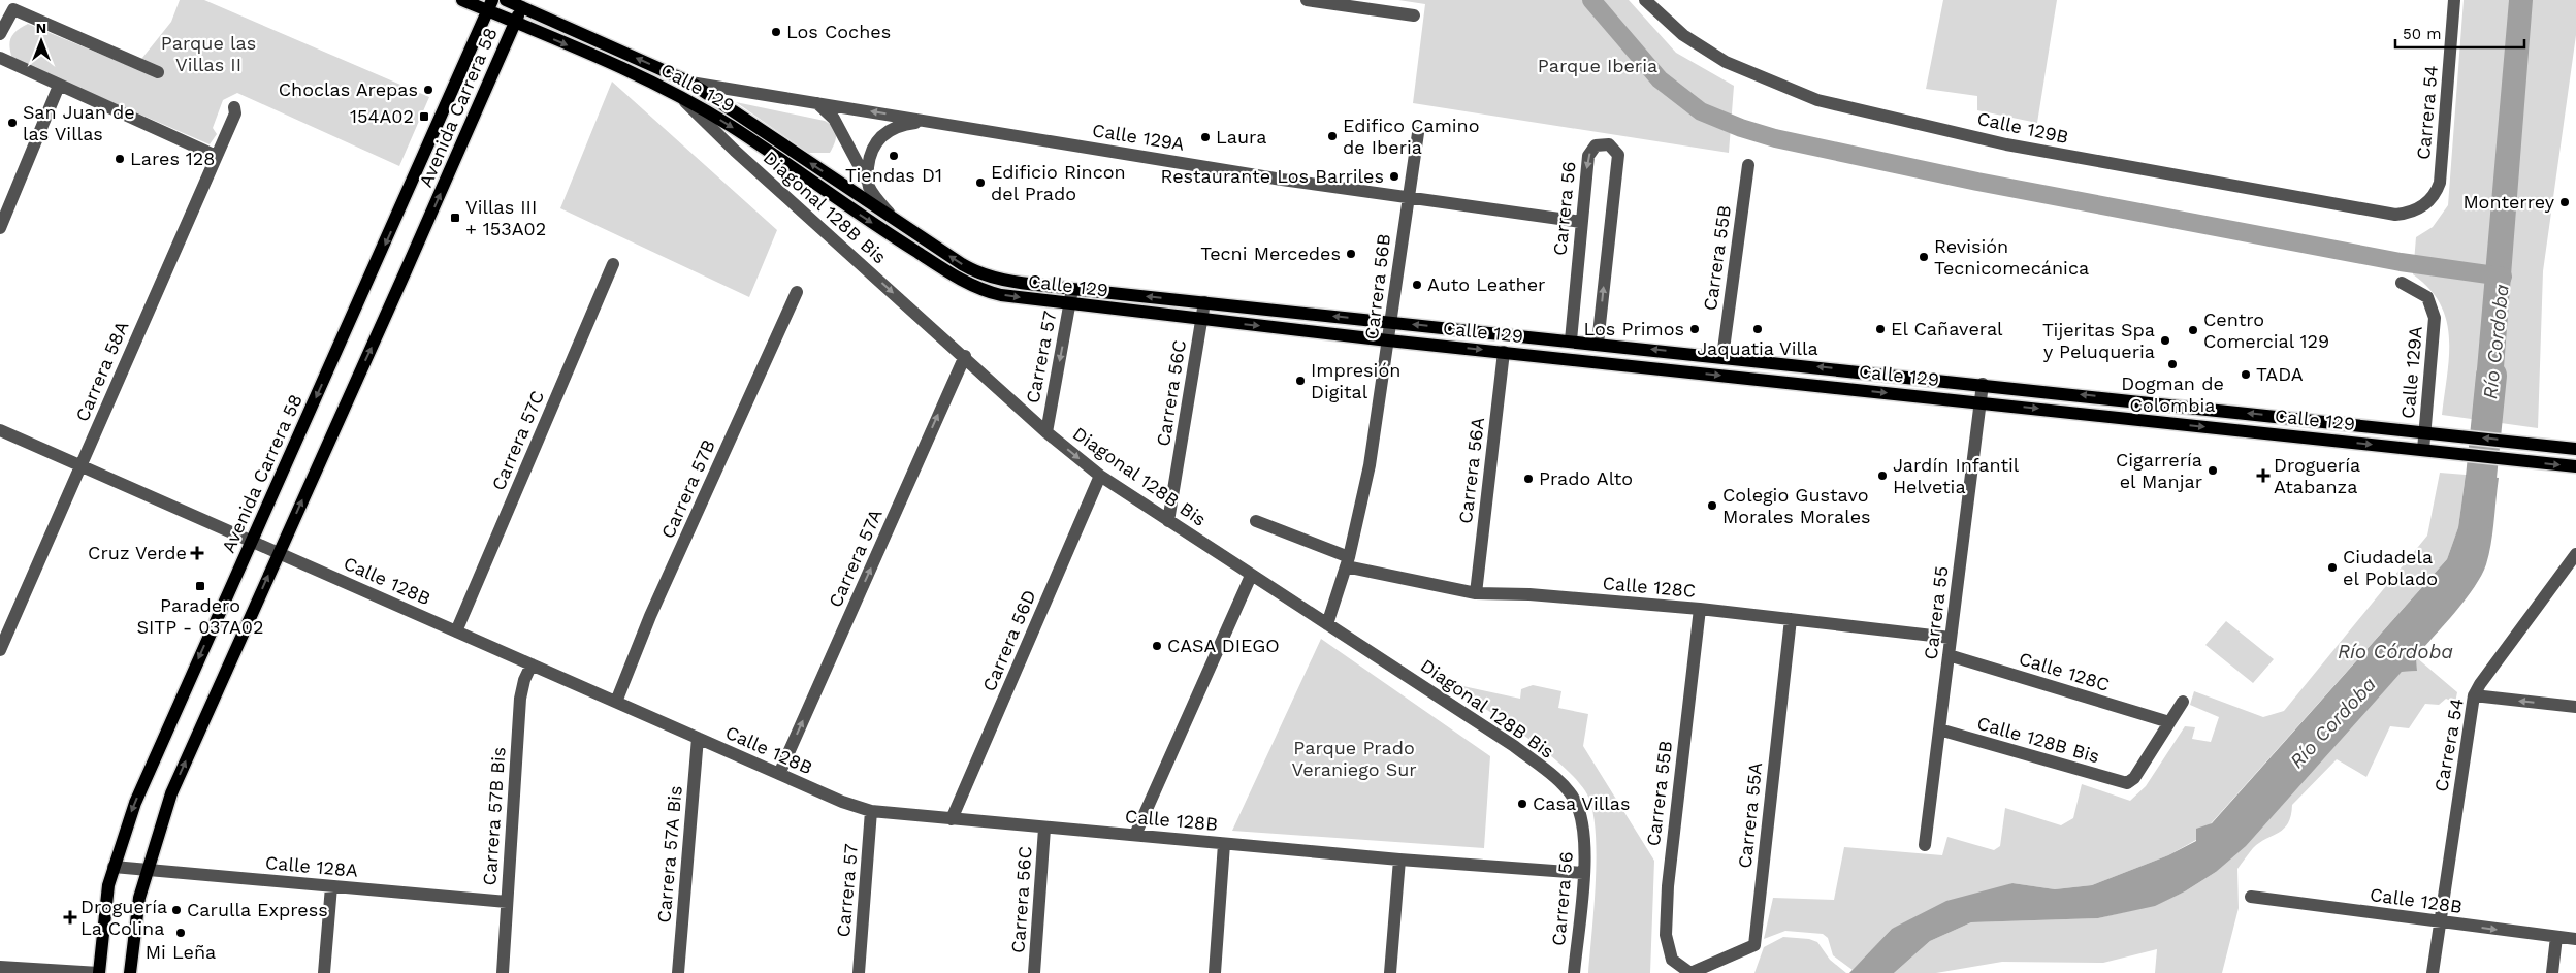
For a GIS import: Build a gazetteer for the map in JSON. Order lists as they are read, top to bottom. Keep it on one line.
{"streets":{"main road":["Calle 129","Avenida Carrera 58"],"street":["Carrera 54","Calle 129B","Calle 129A","Diagonal 128B Bis","Carrera 56","Carrera 55B","Carrera 56B","Carrera 57","Carrera 58A","Carrera 56C","Carrera 57C","Carrera 56A","Carrera 57B","Carrera 57A","Calle 128B","Calle 128C","Carrera 55","Carrera 56D","Calle 128B Bis","Carrera 55A","Carrera 57B Bis","Carrera 57A Bis","Calle 128A"]},"crossings":[["Calle 129","Avenida Carrera 58"],["Calle 129","Calle 129A"],["Calle 129","Diagonal 128B Bis"],["Calle 129","Carrera 56"],["Calle 129","Carrera 55B"],["Calle 129","Carrera 56B"],["Calle 129","Carrera 57"],["Calle 129","Carrera 56C"],["Calle 129","Carrera 56A"],["Calle 129","Carrera 55"],["Avenida Carrera 58","Calle 128B"],["Avenida Carrera 58","Calle 128A"],["Carrera 54","Calle 129B"],["Carrera 54","Calle 128B"],["Calle 129A","Carrera 56"],["Calle 129A","Carrera 56B"],["Diagonal 128B Bis","Carrera 56"],["Diagonal 128B Bis","Carrera 56B"],["Diagonal 128B Bis","Carrera 57"],["Diagonal 128B Bis","Carrera 56C"],["Diagonal 128B Bis","Carrera 57A"],["Diagonal 128B Bis","Carrera 56D"],["Carrera 56","Calle 128B"],["Carrera 55B","Calle 128C"],["Carrera 55B","Carrera 55A"],["Carrera 56B","Calle 128C"],["Carrera 57","Calle 128B"],["Carrera 58A","Calle 128B"],["Carrera 56C","Calle 128B"],["Carrera 57C","Calle 128B"],["Carrera 56A","Calle 128C"],["Carrera 57B","Calle 128B"],["Carrera 57A","Calle 128B"],["Calle 128B","Carrera 56D"],["Calle 128B","Carrera 57B Bis"],["Calle 128B","Carrera 57A Bis"],["Calle 128C","Carrera 55"],["Calle 128C","Calle 128B Bis"],["Calle 128C","Carrera 55A"],["Carrera 55","Calle 128B Bis"],["Carrera 57B Bis","Calle 128A"]],"one_way":["Diagonal 128B Bis","Carrera 57","Carrera 57A"],"water":["Río Cordoba","Río Córdoba"],"parks":["Parque las Villas II","Parque Iberia","Parque Prado Veraniego Sur"],"places":{"other":["Los Coches","Choclas Arepas","San Juan de las Villas","Edifico Camino de Iberia","Laura","Tiendas D1","Lares 128","Restaurante Los Barriles","Edificio Rincon del Prado","Monterrey","Tecni Mercedes","Revisión Tecnicomecánica","Auto Leather","Los Primos","Jaquatia Villa","El Cañaveral","Centro Comercial 129","Tijeritas Spa y Peluqueria","Dogman de Colombia","TADA","Impresión Digital","Cigarrería el Manjar","Jardín Infantil Helvetia","Prado Alto","Colegio Gustavo Morales Morales","Ciudadela el Poblado","CASA DIEGO","Casa Villas","Carulla Express","Mi Leña"],"transit":["154A02","Villas III + 153A02","Paradero SITP - 037A02"],"health":["Droguería Atabanza","Cruz Verde","Droguería La Colina"]},"scale_bar":"50 m","north":"top"}
